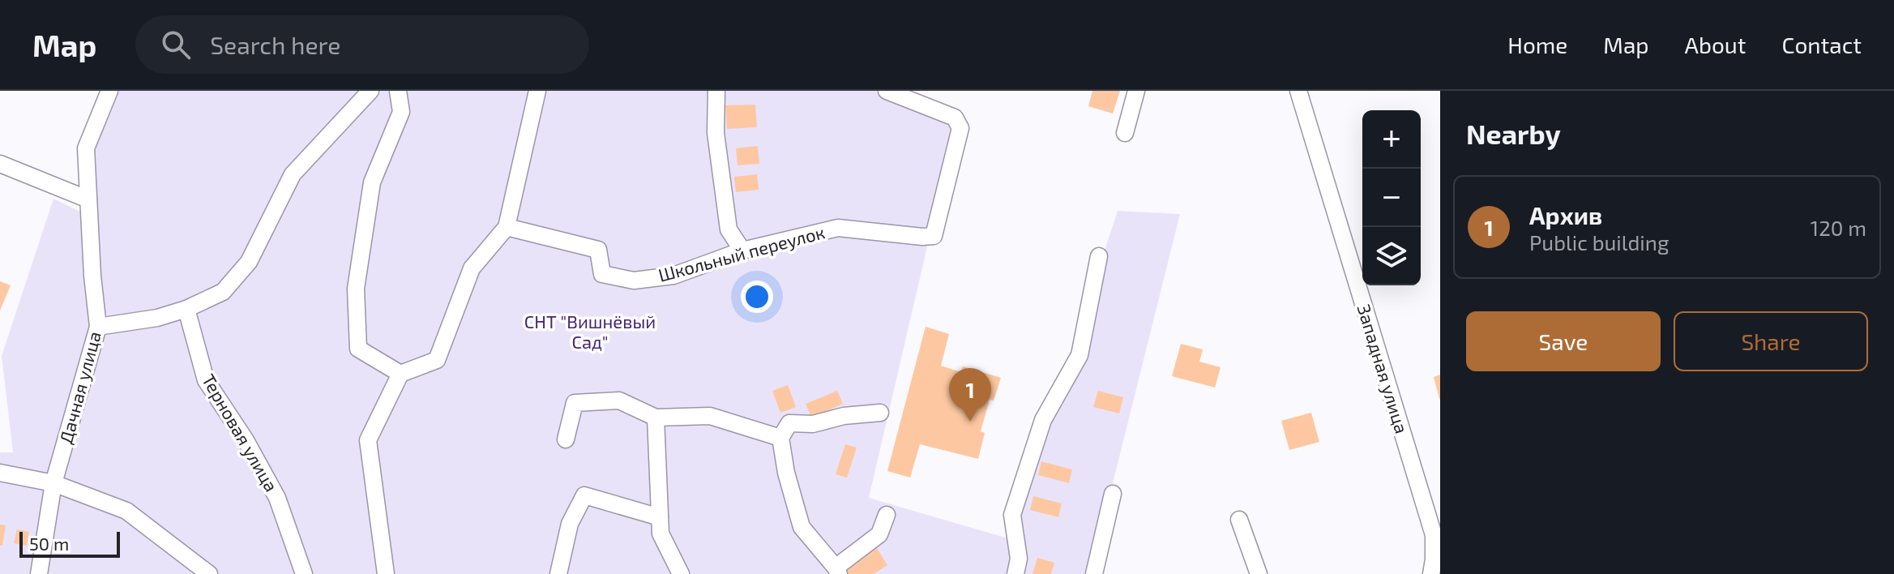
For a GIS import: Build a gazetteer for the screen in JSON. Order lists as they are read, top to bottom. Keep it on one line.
{"streets":{"street":["Школьный переулок","Западная улица","Дачная улица","Терновая улица"]},"parks":["СНТ \"Вишнёвый Сад\""],"scale_bar":"50 m","page":{"header":"Map","search":"Search here","nav":["Home","Map","About","Contact"],"heading":"Nearby","map_buttons":["+","−"],"list":[{"mark":"1","name":"Архив","note":"Public building","value":"120 m"}],"buttons":["Save","Share"],"pins":"1","scale":"50 m"}}
